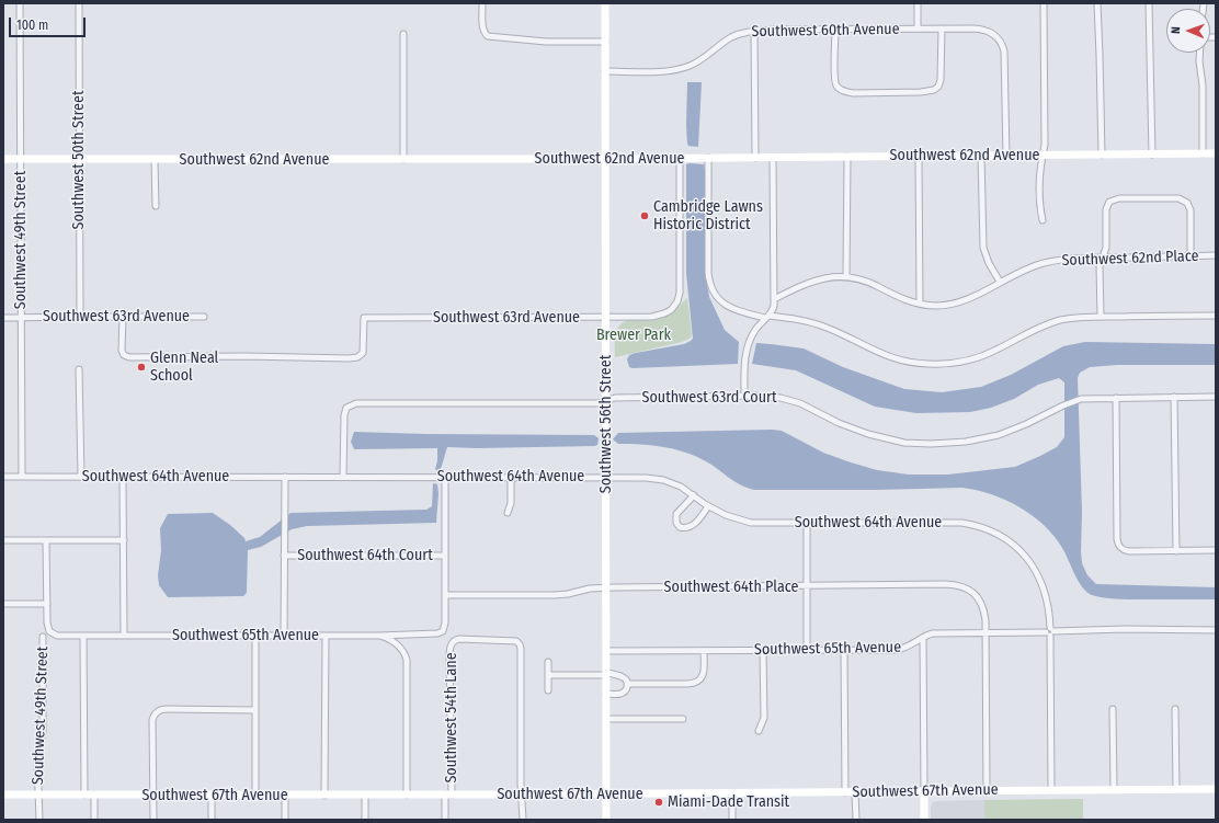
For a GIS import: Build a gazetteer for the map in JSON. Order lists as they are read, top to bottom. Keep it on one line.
{"streets":{"main road":["Southwest 62nd Avenue","Southwest 56th Street","Southwest 67th Avenue"],"street":["Southwest 60th Avenue","Southwest 50th Street","Southwest 49th Street","Southwest 62nd Place","Southwest 63rd Avenue","Southwest 63rd Court","Southwest 64th Avenue","Southwest 64th Court","Southwest 64th Place","Southwest 65th Avenue","Southwest 54th Lane"]},"crossings":[["Southwest 60th Avenue","Southwest 62nd Avenue"],["Southwest 60th Avenue","Southwest 56th Street"],["Southwest 62nd Avenue","Southwest 50th Street"],["Southwest 62nd Avenue","Southwest 49th Street"],["Southwest 62nd Avenue","Southwest 63rd Avenue"],["Southwest 62nd Avenue","Southwest 56th Street"],["Southwest 50th Street","Southwest 63rd Avenue"],["Southwest 49th Street","Southwest 63rd Avenue"],["Southwest 49th Street","Southwest 64th Avenue"],["Southwest 49th Street","Southwest 65th Avenue"],["Southwest 49th Street","Southwest 67th Avenue"],["Southwest 63rd Avenue","Southwest 56th Street"],["Southwest 63rd Court","Southwest 56th Street"],["Southwest 63rd Court","Southwest 64th Avenue"],["Southwest 56th Street","Southwest 64th Avenue"],["Southwest 56th Street","Southwest 64th Place"],["Southwest 56th Street","Southwest 65th Avenue"],["Southwest 56th Street","Southwest 67th Avenue"],["Southwest 64th Avenue","Southwest 65th Avenue"],["Southwest 64th Avenue","Southwest 67th Avenue"],["Southwest 64th Place","Southwest 65th Avenue"],["Southwest 64th Place","Southwest 67th Avenue"],["Southwest 54th Lane","Southwest 67th Avenue"]],"parks":["Brewer Park"],"places":["Cambridge Lawns Historic District","Glenn Neal School","Miami-Dade Transit"],"scale_bar":"100 m","north":"left"}
